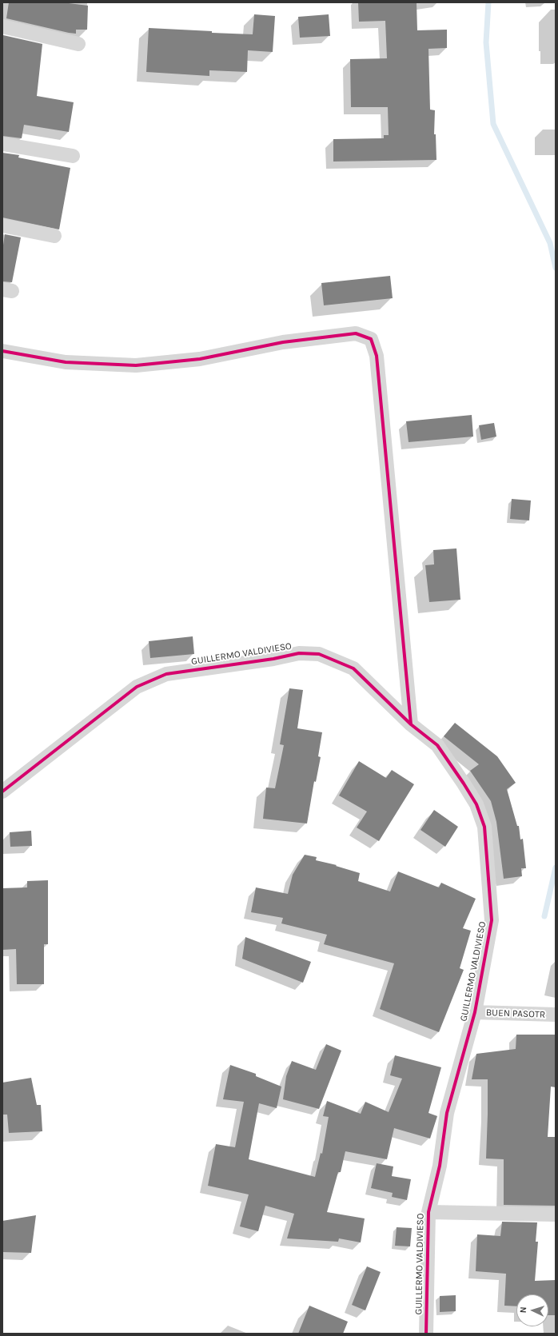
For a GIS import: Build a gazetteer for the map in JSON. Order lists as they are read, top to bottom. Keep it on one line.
{"streets":{"street":["GUILLERMO VALDIVIESO","BUEN PASOTR"]},"crossings":[["GUILLERMO VALDIVIESO","BUEN PASOTR"]],"north":"left"}
